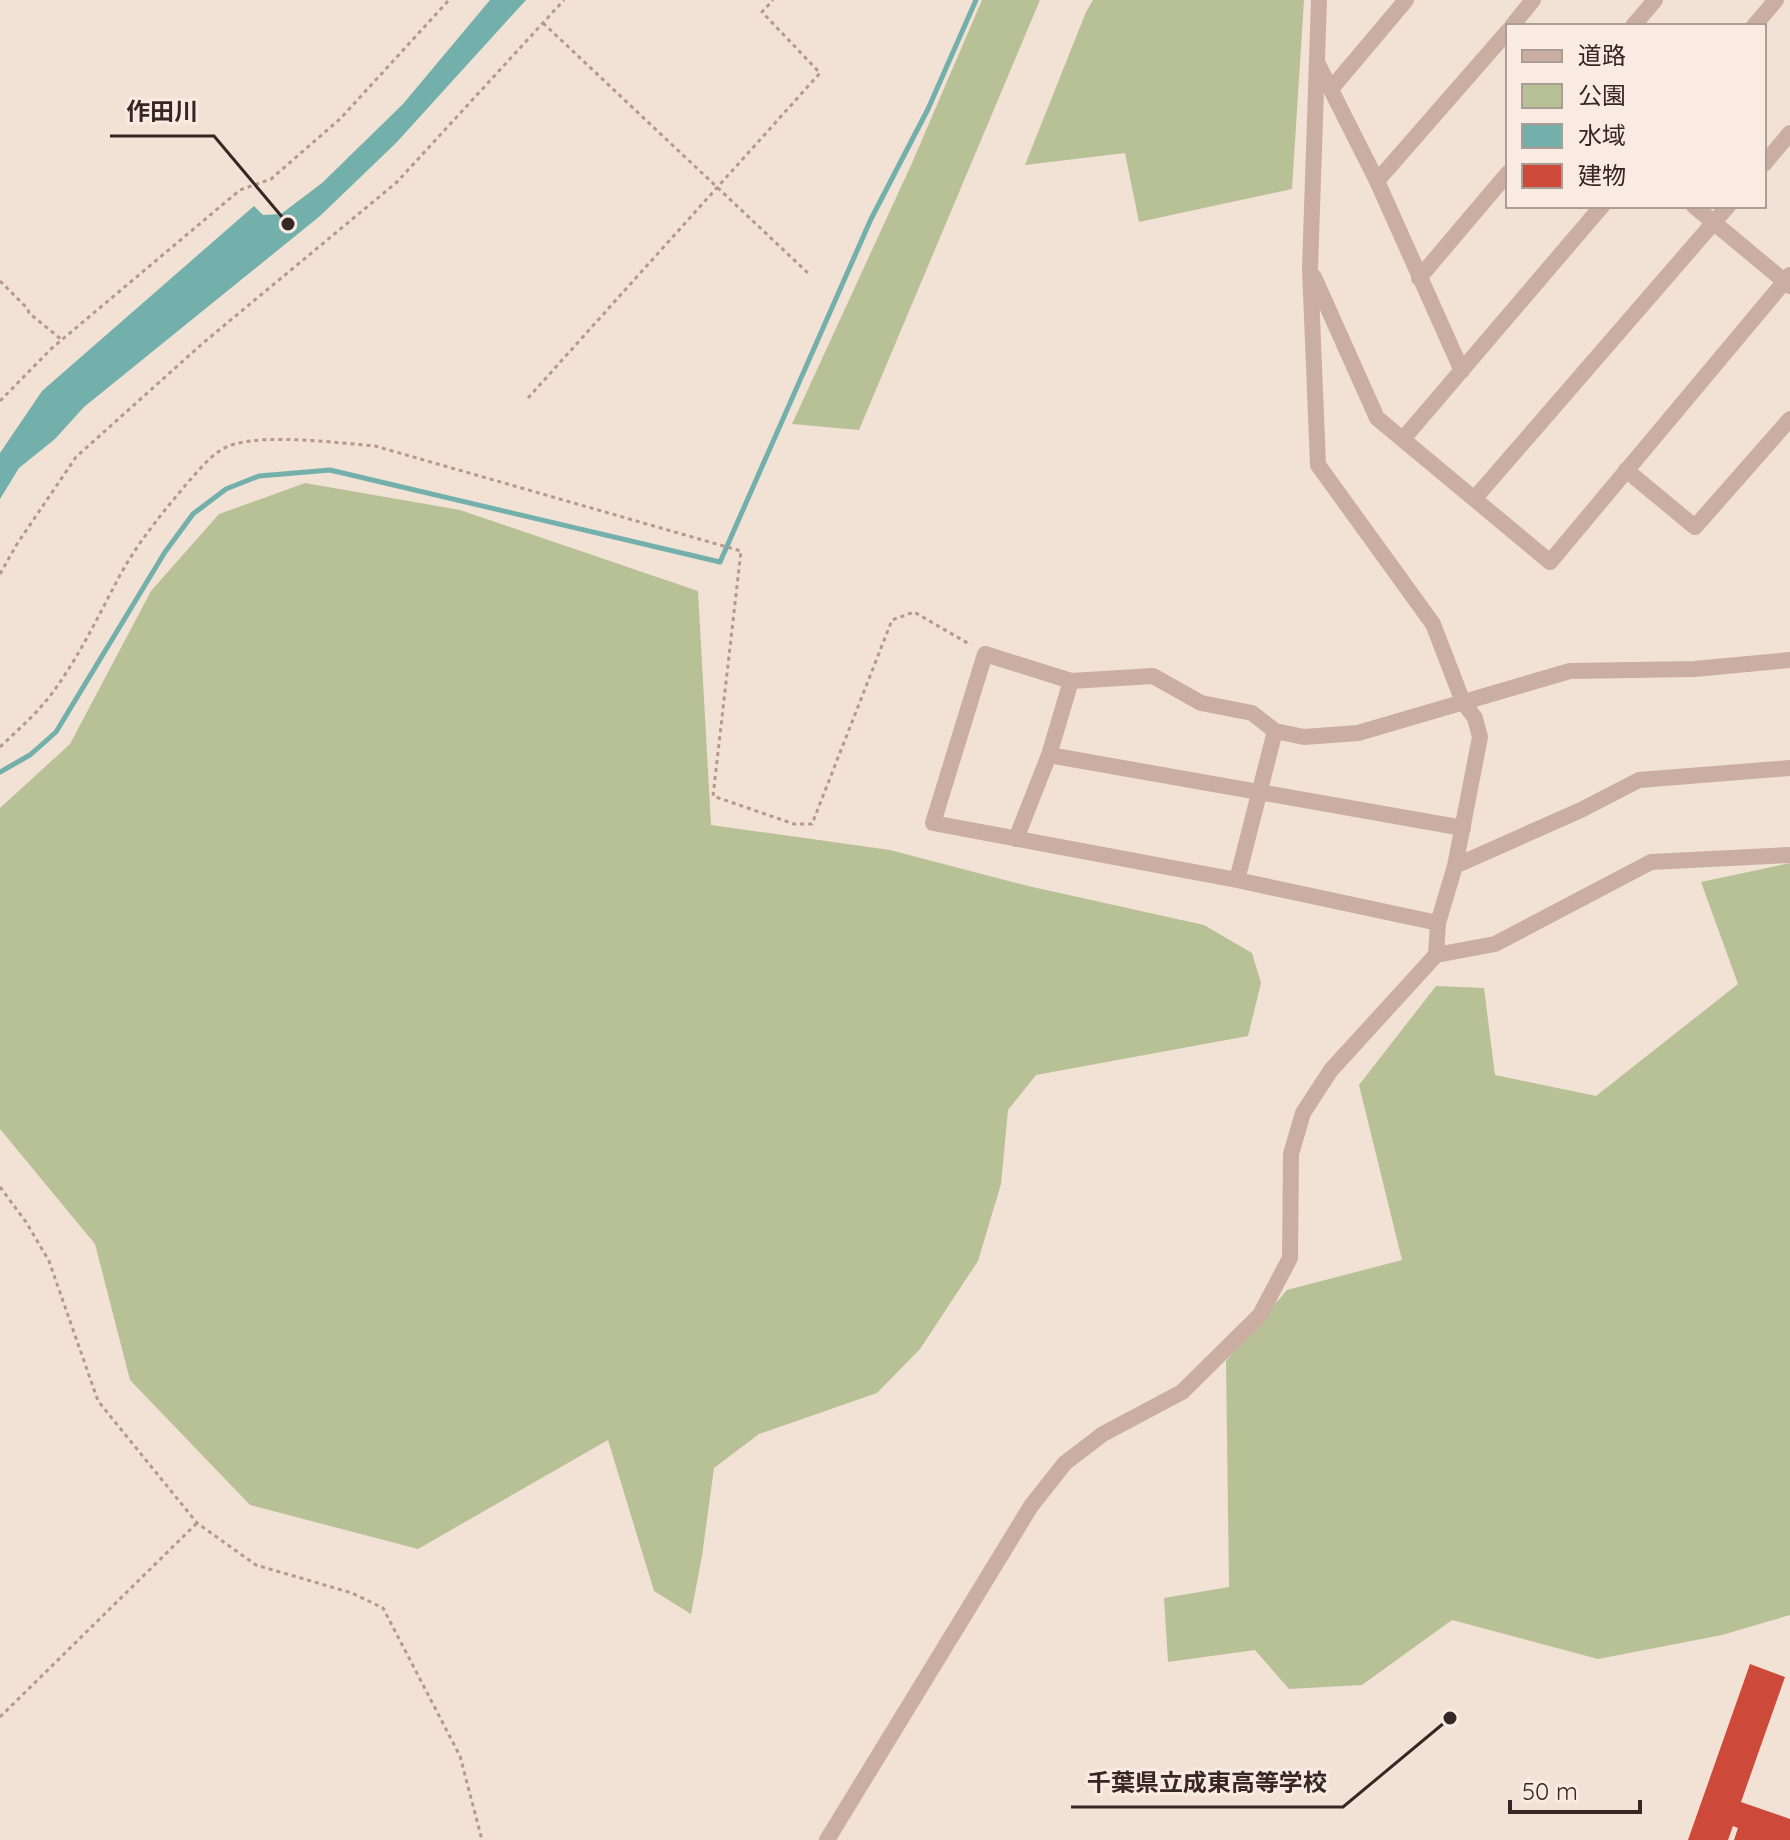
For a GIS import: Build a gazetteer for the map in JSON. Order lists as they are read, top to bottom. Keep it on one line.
{"places":["作田川","千葉県立成東高等学校"],"legend":["道路","公園","水域","建物"],"scale_bar":"50 m"}
